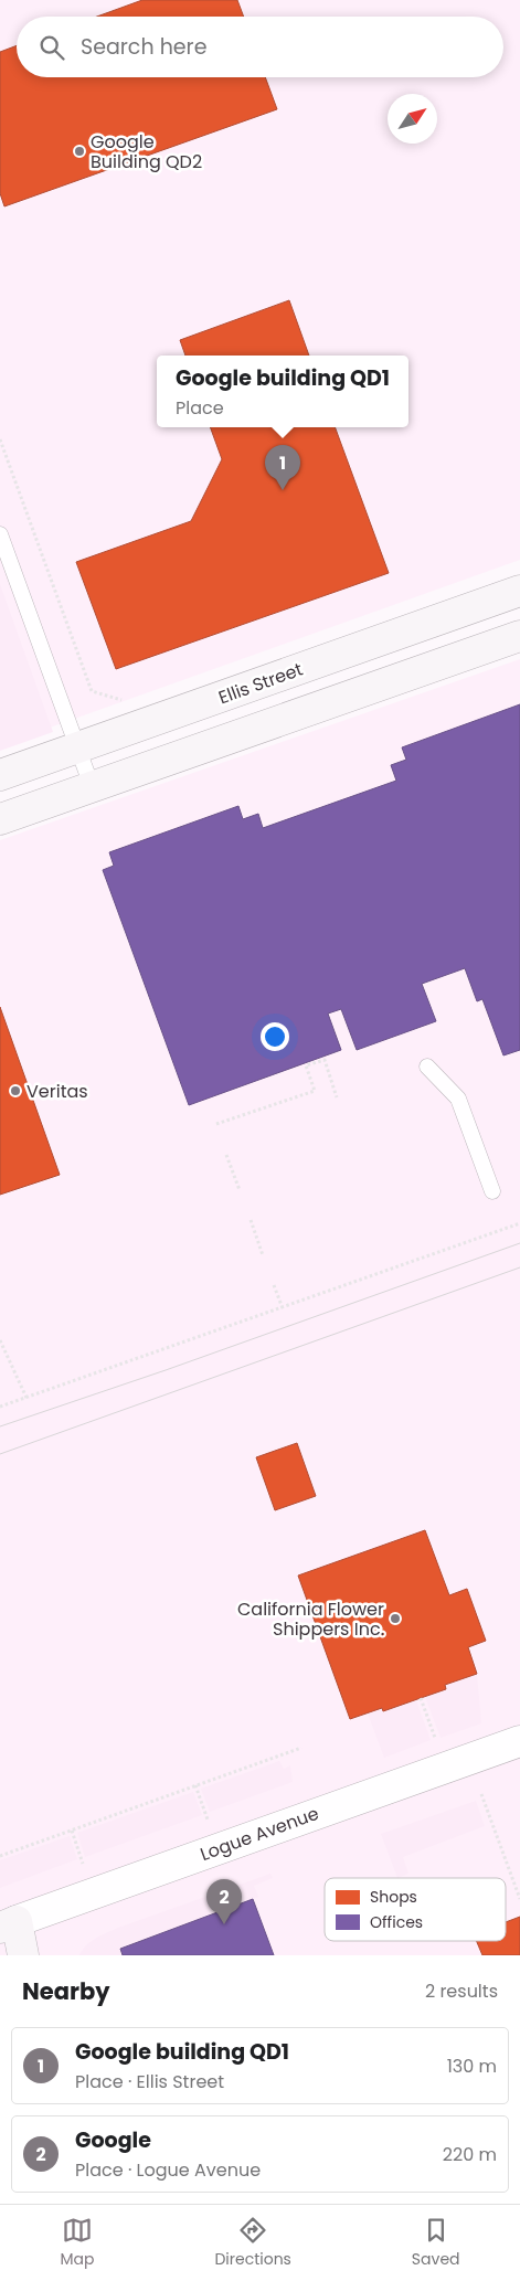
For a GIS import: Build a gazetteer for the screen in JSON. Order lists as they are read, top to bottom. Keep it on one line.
{"streets":{"main road":["Ellis Street"],"street":["Logue Avenue"]},"places":["Google Building QD2","Veritas","California Flower Shippers Inc."],"legend":["Shops","Offices"],"north":"top right","page":{"search":"Search here","popup":["Google building QD1","Place"],"pins":["1","2"],"heading":["Nearby","2 results"],"list":[{"mark":"1","name":"Google building QD1","note":"Place · Ellis Street","value":"130 m"},{"mark":"2","name":"Google","note":"Place · Logue Avenue","value":"220 m"}],"nav":["Map","Directions","Saved"]}}
